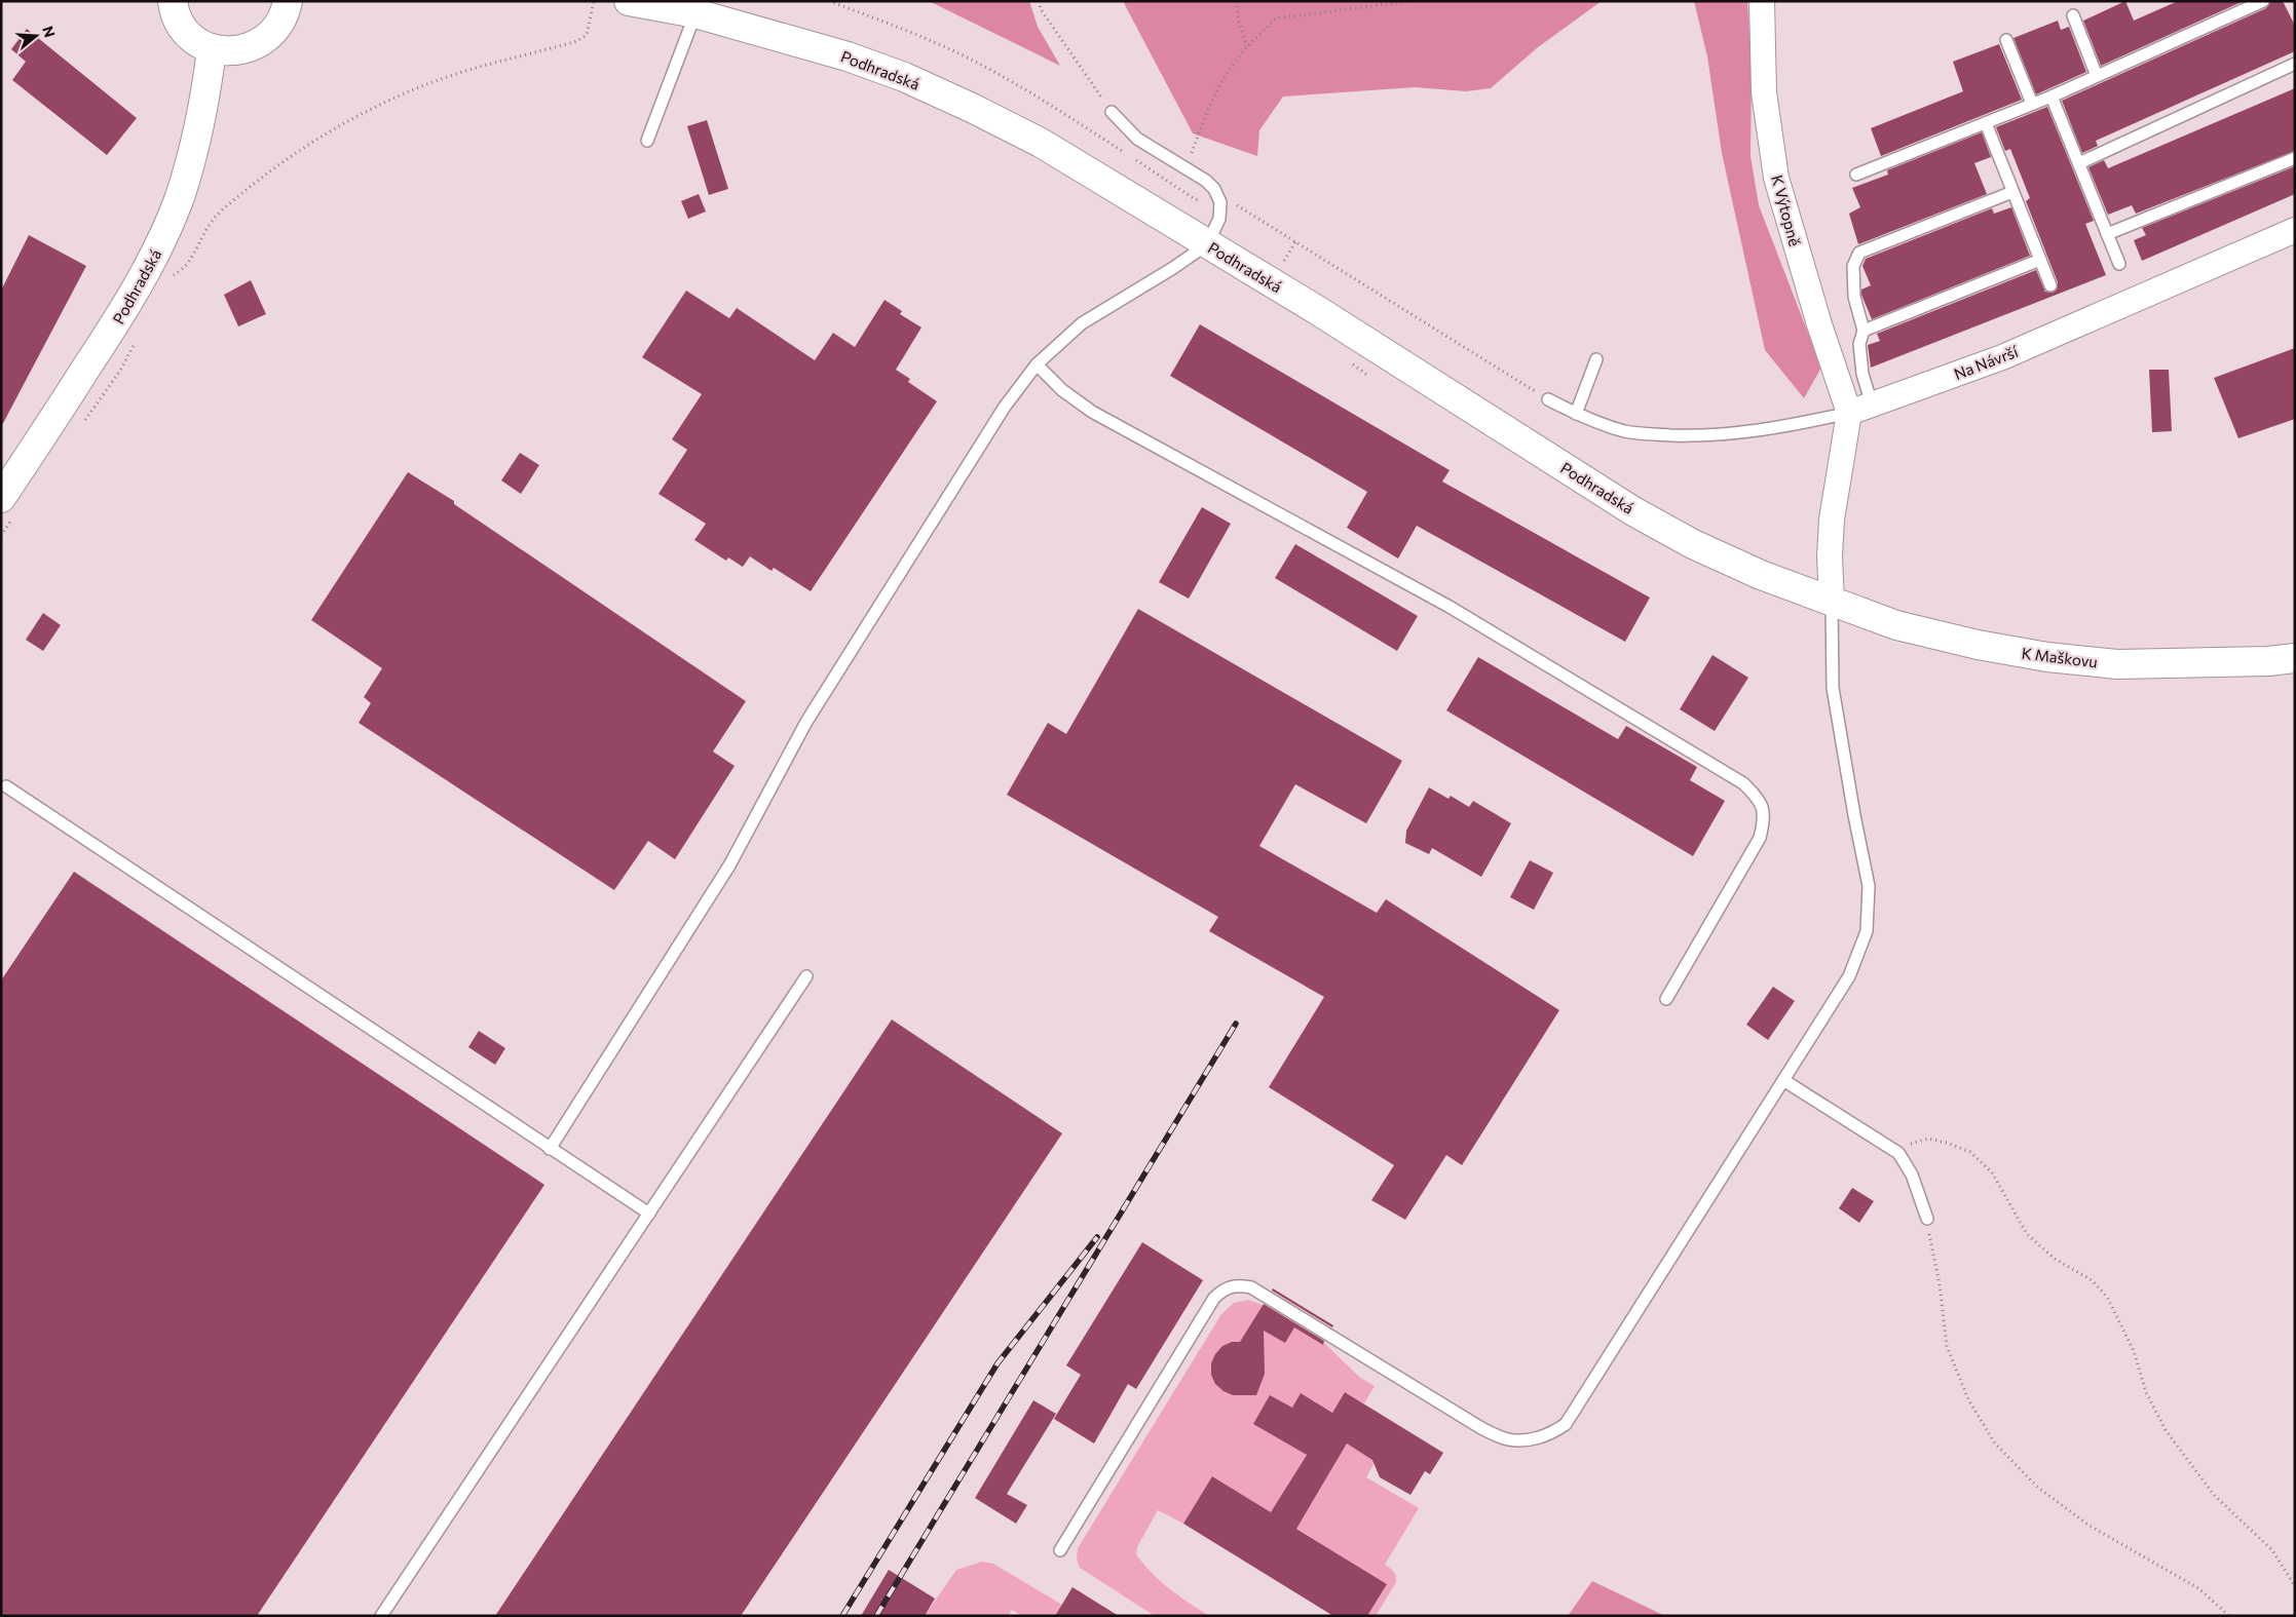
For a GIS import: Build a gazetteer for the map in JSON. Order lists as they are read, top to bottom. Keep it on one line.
{"streets":{"main road":["Podhradská","K Maškovu"],"street":["K Výtopně","Na Návrší"]},"crossings":[["Podhradská","K Maškovu"],["K Výtopně","Na Návrší"]],"north":"right"}
